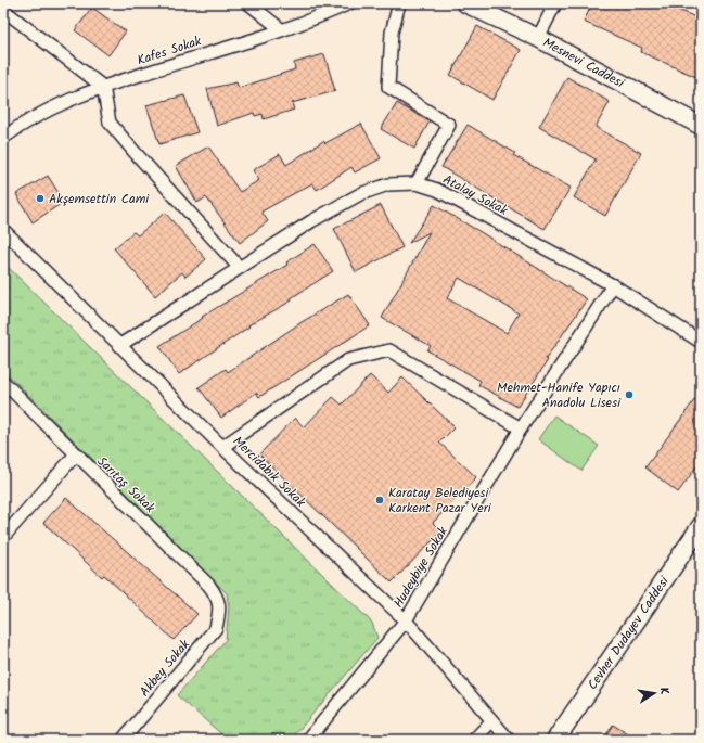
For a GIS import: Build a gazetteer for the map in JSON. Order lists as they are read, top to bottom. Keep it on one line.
{"streets":{"street":["Kafes Sokak","Mesnevi Caddesi","Atalay Sokak","Mercidabık Sokak","Sarıtaş Sokak","Hudeybiye Sokak","Cevher Dudayev Caddesi","Akbey Sokak"]},"crossings":[["Atalay Sokak","Mercidabık Sokak"],["Atalay Sokak","Hudeybiye Sokak"],["Mercidabık Sokak","Hudeybiye Sokak"],["Sarıtaş Sokak","Akbey Sokak"]],"places":["Akşemsettin Cami","Mehmet-Hanife Yapıcı Anadolu Lisesi","Karatay Belediyesi Karkent Pazar Yeri"],"north":"right"}
